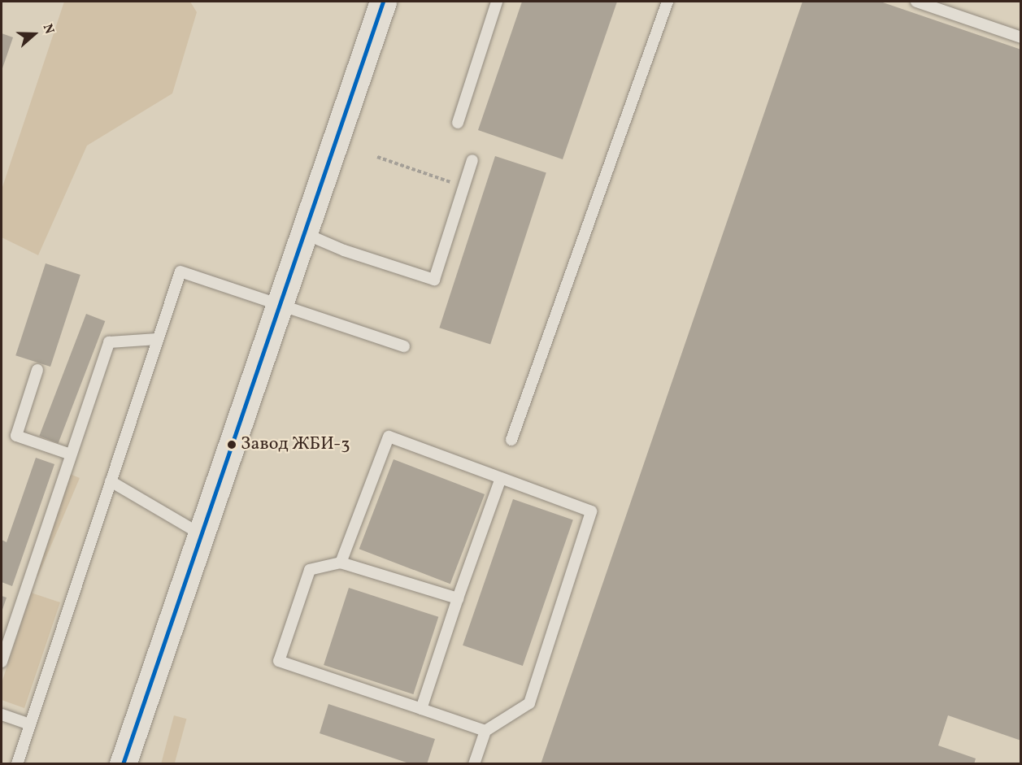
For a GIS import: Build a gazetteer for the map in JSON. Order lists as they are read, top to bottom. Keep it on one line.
{"places":["Завод ЖБИ-3"],"north":"right"}
